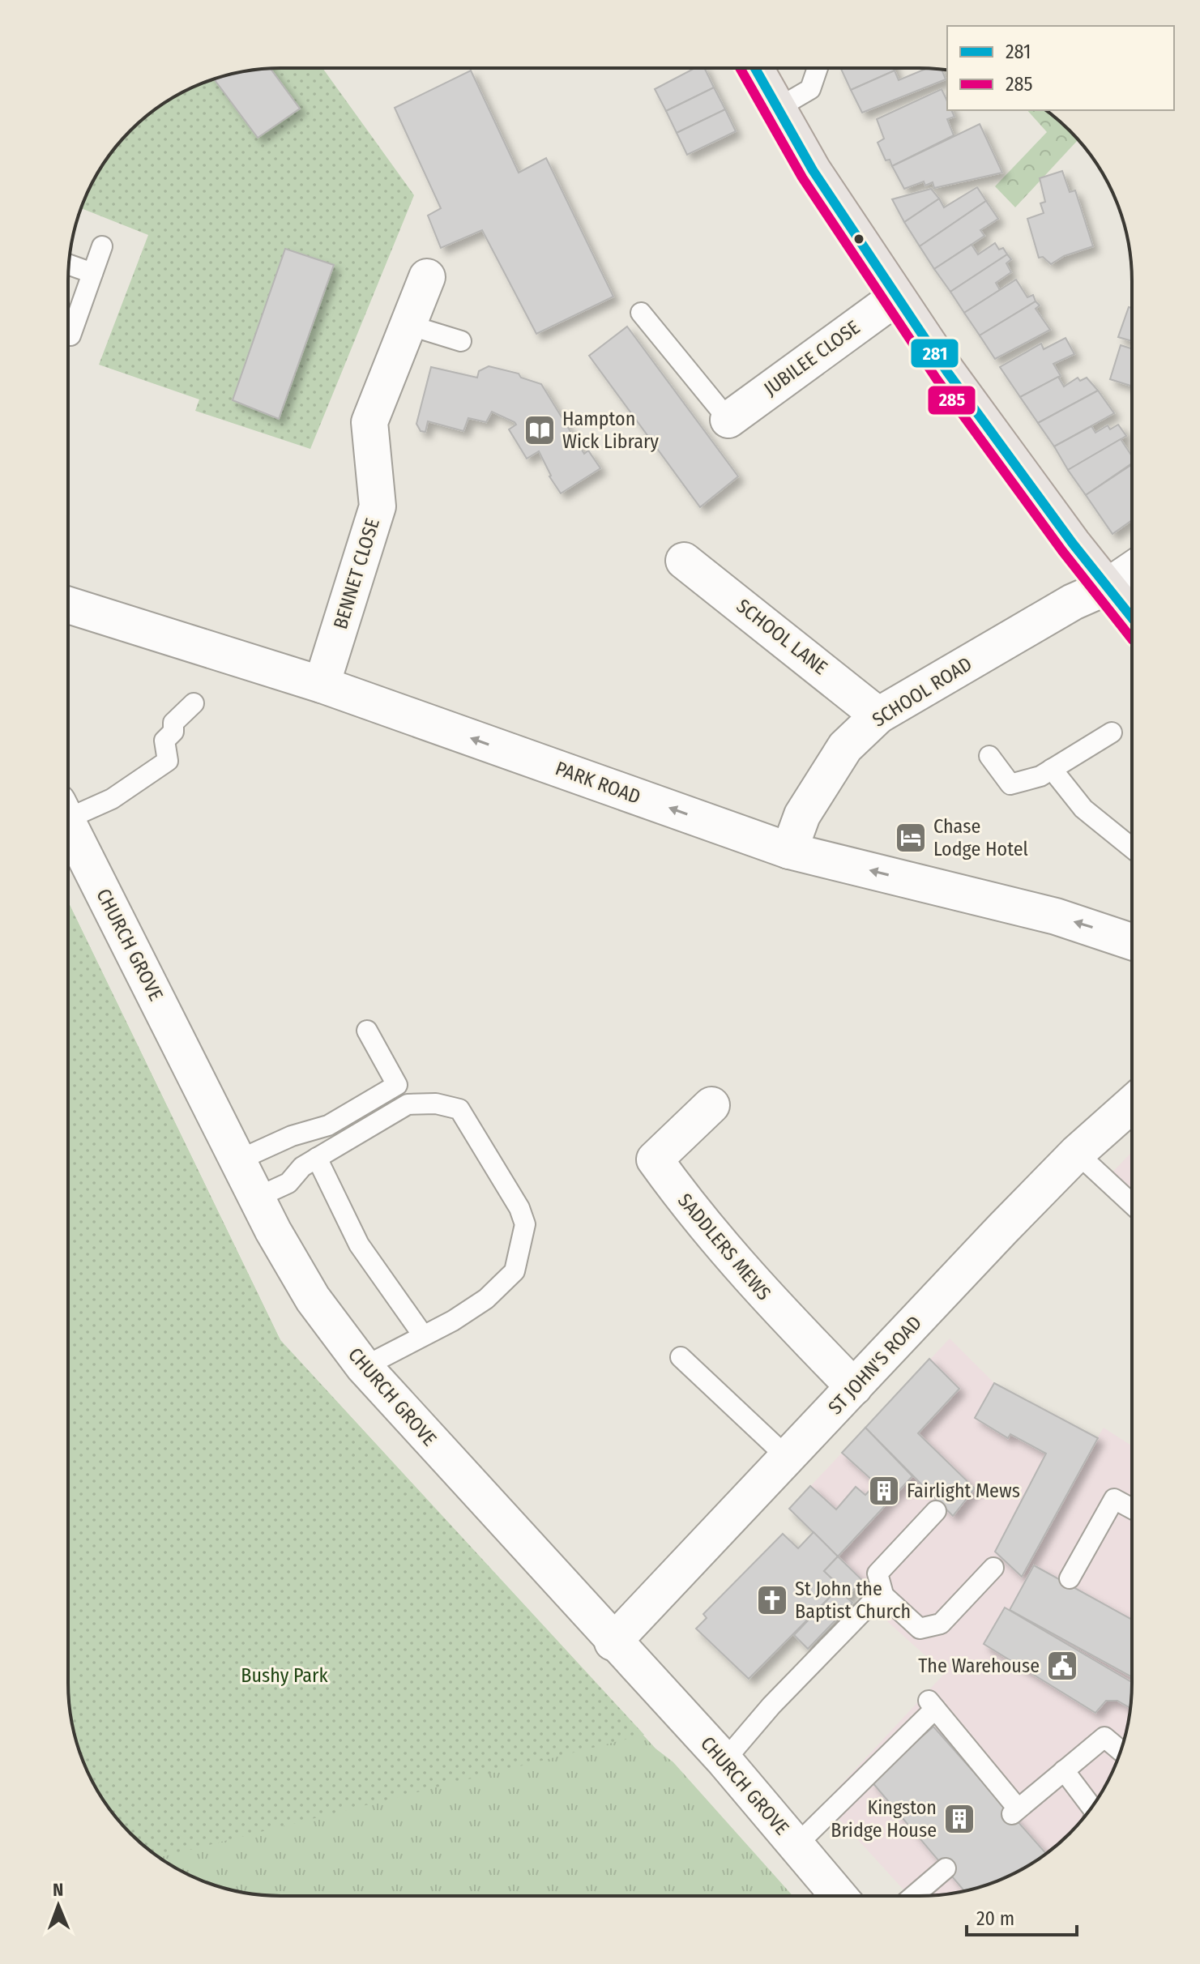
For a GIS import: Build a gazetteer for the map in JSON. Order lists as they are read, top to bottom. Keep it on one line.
{"streets":{"street":["JUBILEE CLOSE","BENNET CLOSE","SCHOOL LANE","SCHOOL ROAD","PARK ROAD","CHURCH GROVE","SADDLERS MEWS","ST JOHN'S ROAD"]},"crossings":[["BENNET CLOSE","PARK ROAD"],["SCHOOL LANE","SCHOOL ROAD"],["SCHOOL ROAD","PARK ROAD"],["CHURCH GROVE","ST JOHN'S ROAD"],["SADDLERS MEWS","ST JOHN'S ROAD"]],"one_way":["PARK ROAD"],"parks":["Bushy Park"],"places":{"library":["Hampton Wick Library"],"hotel":["Chase Lodge Hotel"],"building":["Fairlight Mews","Kingston Bridge House"],"church":["St John the Baptist Church"],"public building":["The Warehouse"]},"lines":["transit line 281","transit line 285"],"legend":["281","285"],"scale_bar":"20 m","north":"top"}
